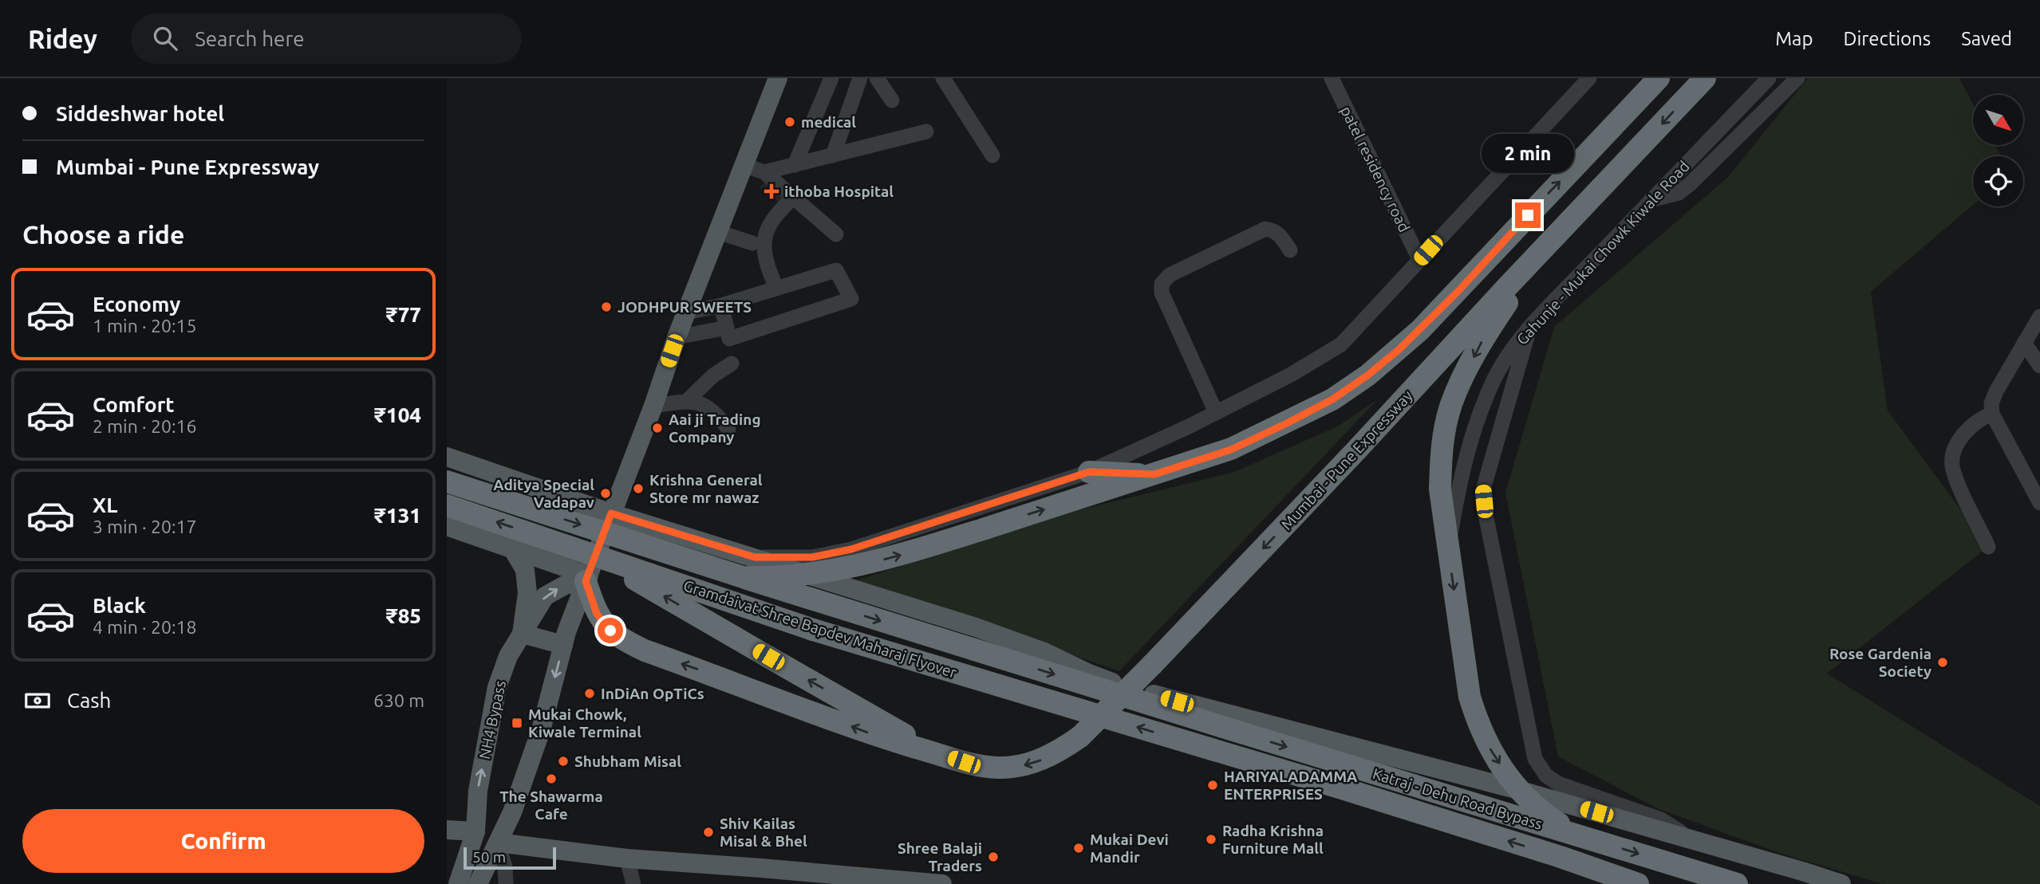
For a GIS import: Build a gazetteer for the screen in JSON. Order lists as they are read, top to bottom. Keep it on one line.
{"streets":{"highway":["Mumbai - Pune Expressway","Gramdaivat Shree Bapdev Maharaj Flyover","Katraj - Dehu Road Bypass"],"main road":["NH4 Bypass"],"street":["patel residency road","Gahunje - Mukai Chowk Kiwale Road"]},"crossings":[["Gramdaivat Shree Bapdev Maharaj Flyover","NH4 Bypass"],["Gramdaivat Shree Bapdev Maharaj Flyover","Katraj - Dehu Road Bypass"]],"places":{"other":["medical","JODHPUR SWEETS","Aai ji Trading Company","Krishna General Store mr nawaz","Aditya Special Vadapav","Rose Gardenia Society","InDiAn OpTiCs","Shubham Misal","The Shawarma Cafe","HARIYALADAMMA ENTERPRISES","Shiv Kailas Misal & Bhel","Radha Krishna Furniture Mall","Mukai Devi Mandir","Shree Balaji Traders"],"health":["ithoba Hospital"],"transit":["Mukai Chowk, Kiwale Terminal"]},"scale_bar":"50 m","north":"bottom right","page":{"header":"Ridey","search":"Search here","nav":["Map","Directions","Saved"],"banner":["Siddeshwar hotel","Mumbai - Pune Expressway"],"bubble":"2 min","heading":"Choose a ride","list":[{"name":"Economy","note":"1 min · 20:15","value":"₹77"},{"name":"Comfort","note":"2 min · 20:16","value":"₹104"},{"name":"XL","note":"3 min · 20:17","value":"₹131"},{"name":"Black","note":"4 min · 20:18","value":"₹85"}],"pay":["Cash","630 m"],"buttons":"Confirm","scale":"50 m"}}
